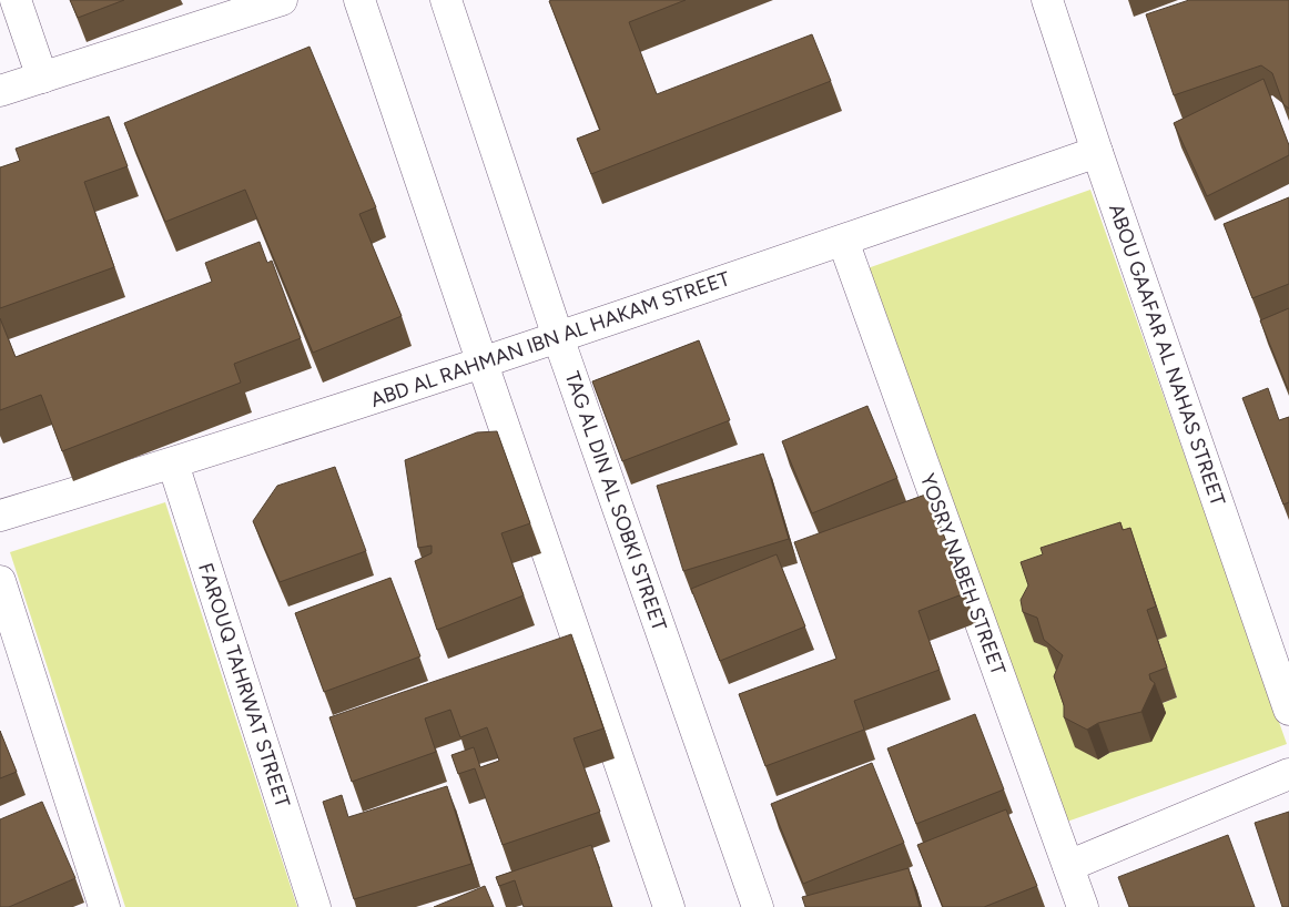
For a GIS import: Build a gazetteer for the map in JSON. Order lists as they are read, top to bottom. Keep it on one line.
{"streets":{"street":["ABD AL RAHMAN IBN AL HAKAM STREET","ABOU GAAFAR AL NAHAS STREET","TAG AL DIN AL SOBKI STREET","YOSRY NABEH STREET","FAROUQ TAHRWAT STREET"]},"crossings":[["ABD AL RAHMAN IBN AL HAKAM STREET","ABOU GAAFAR AL NAHAS STREET"],["ABD AL RAHMAN IBN AL HAKAM STREET","TAG AL DIN AL SOBKI STREET"],["ABD AL RAHMAN IBN AL HAKAM STREET","YOSRY NABEH STREET"],["ABD AL RAHMAN IBN AL HAKAM STREET","FAROUQ TAHRWAT STREET"]]}
